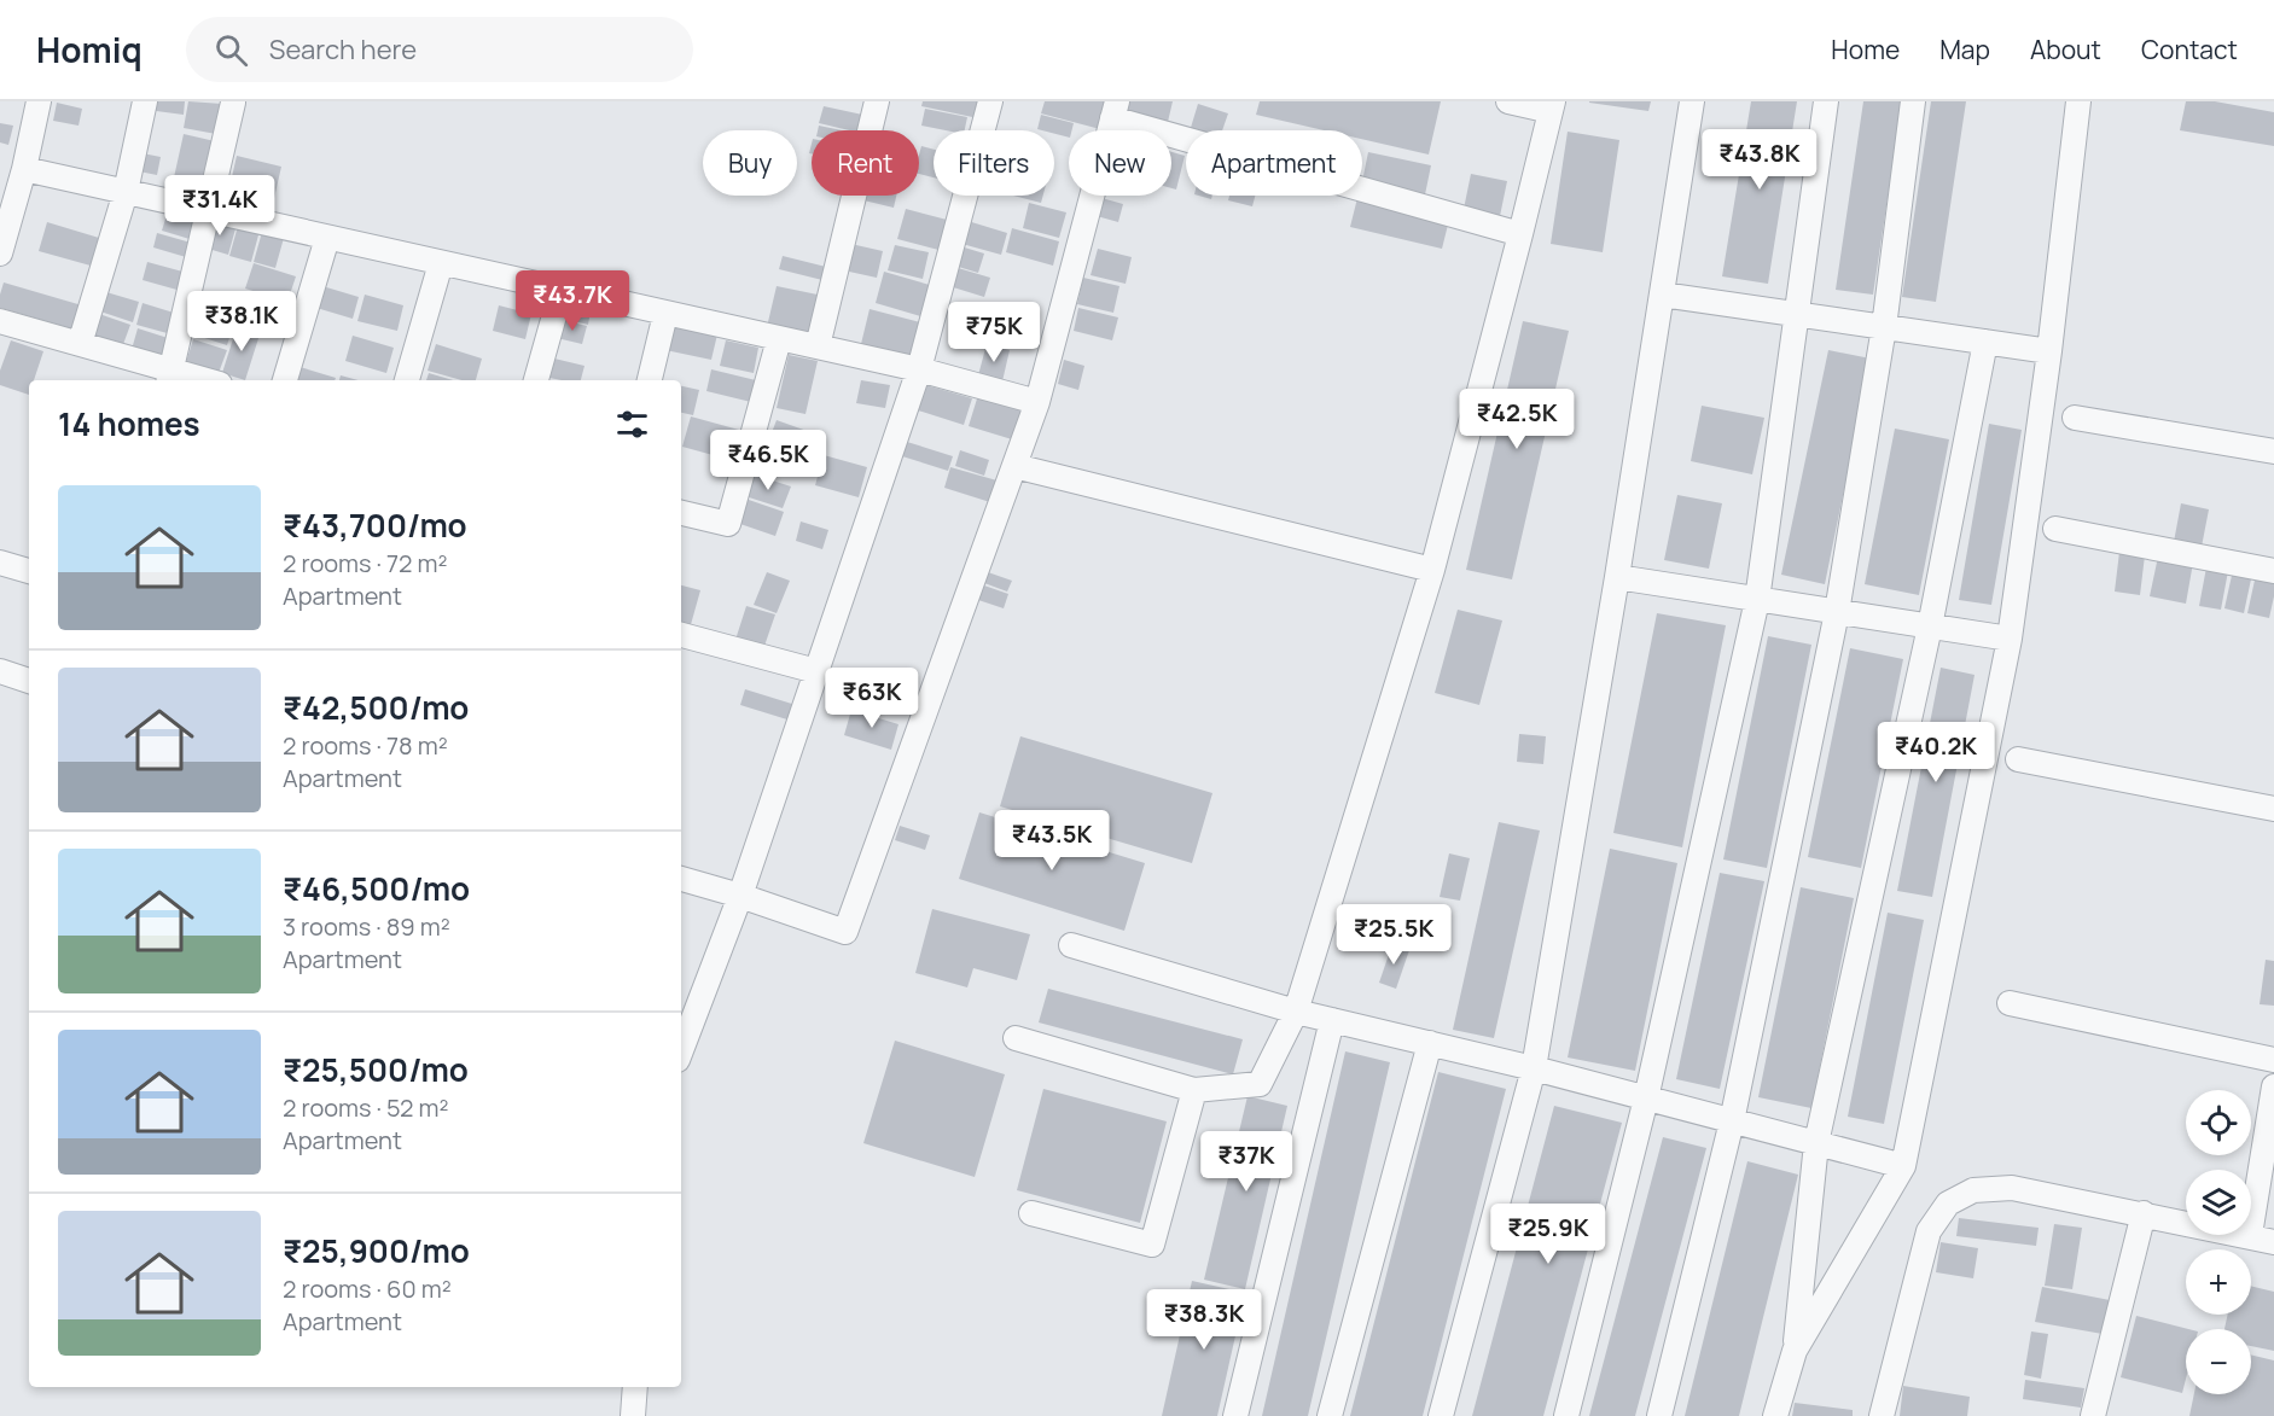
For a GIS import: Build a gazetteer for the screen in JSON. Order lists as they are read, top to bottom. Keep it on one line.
{"page":{"header":"Homiq","search":"Search here","nav":["Home","Map","About","Contact"],"price":["₹43.8K","₹31.4K","₹43.7K","₹38.1K","₹75K","₹42.5K","₹46.5K","₹63K","₹40.2K","₹43.5K","₹25.5K","₹37K","₹25.9K","₹38.3K"],"chip":["Buy","Rent","Filters","New","Apartment"],"heading":"14 homes","list":[{"name":"₹43,700/mo","note":"2 rooms · 72 m² · Apartment"},{"name":"₹42,500/mo","note":"2 rooms · 78 m² · Apartment"},{"name":"₹46,500/mo","note":"3 rooms · 89 m² · Apartment"},{"name":"₹25,500/mo","note":"2 rooms · 52 m² · Apartment"},{"name":"₹25,900/mo","note":"2 rooms · 60 m² · Apartment"}],"map_buttons":["+","−"]}}
